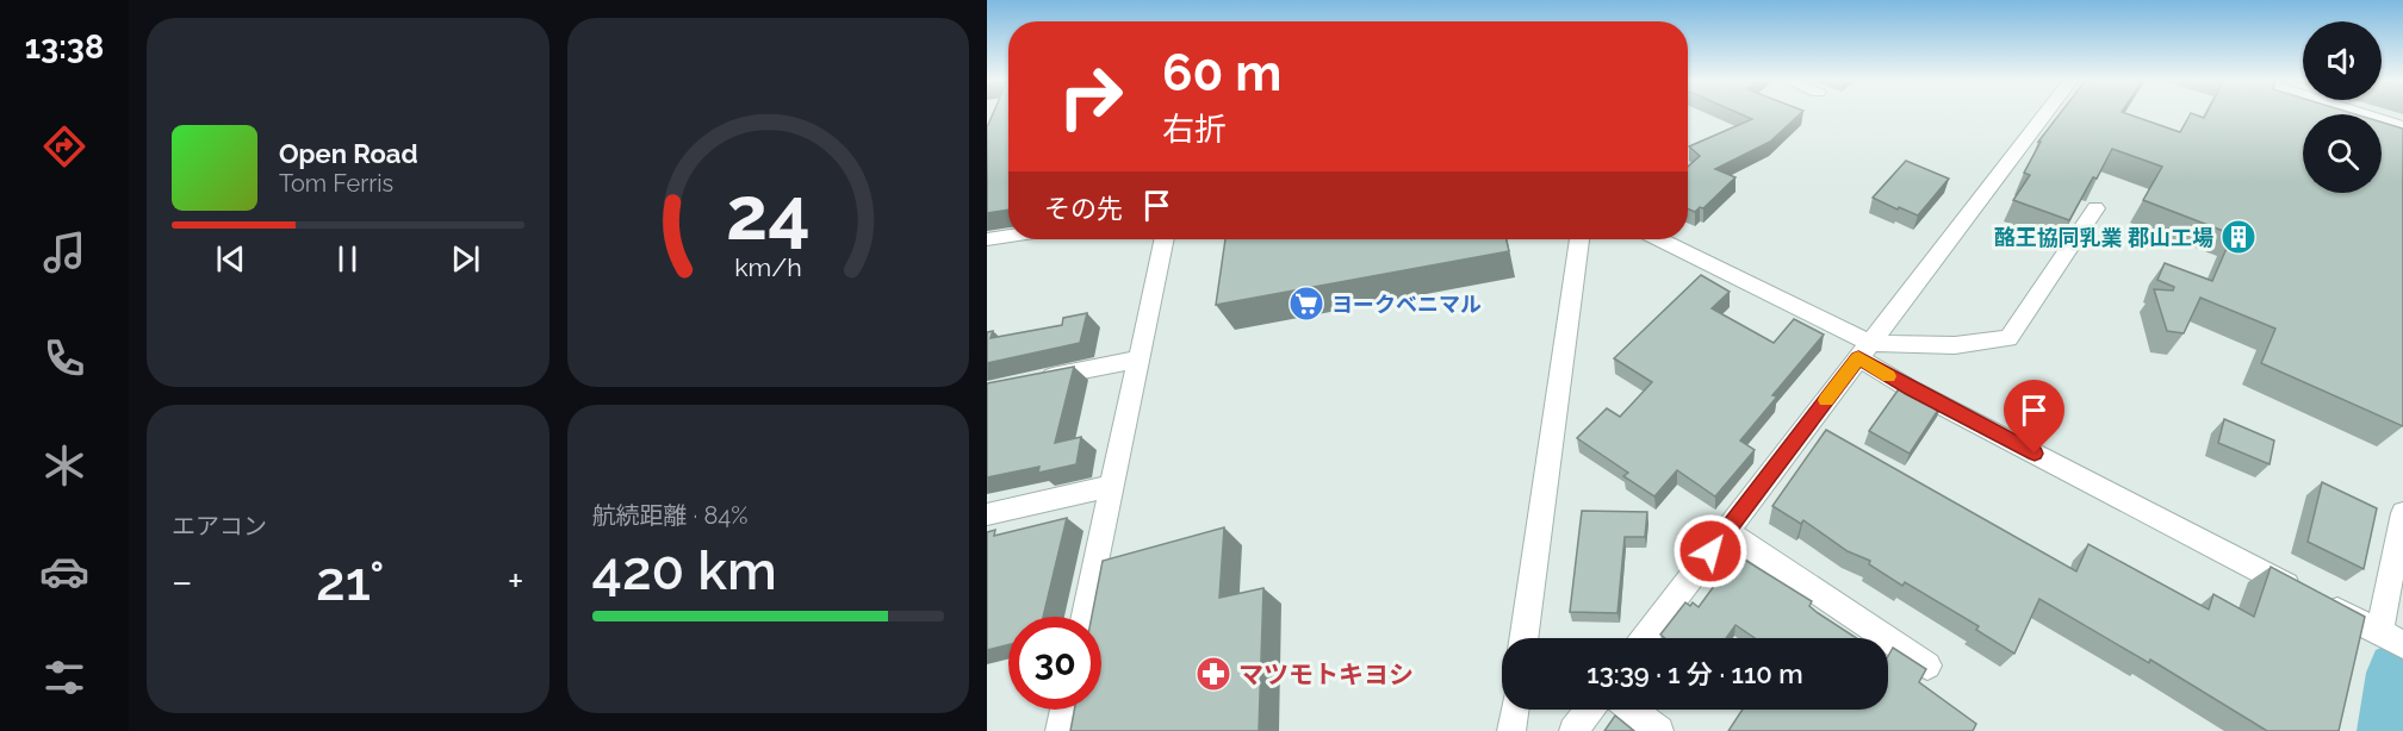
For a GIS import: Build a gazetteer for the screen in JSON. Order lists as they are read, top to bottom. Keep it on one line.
{"places":{"building":["酪王協同乳業 郡山工場"],"supermarket":["ヨークベニマル"],"pharmacy":["マツモトキヨシ"]},"page":{"tabs":"13:38","turn":["60 m","右折"],"song":["Open Road","Tom Ferris"],"then":"その先","tile":["エアコン",["航続距離 · 84%","420 km"]],"heat":["−","21°","+"],"limit":"30","trip":"13:39 · 1 分 · 110 m","gauge":["24","km/h"]}}
